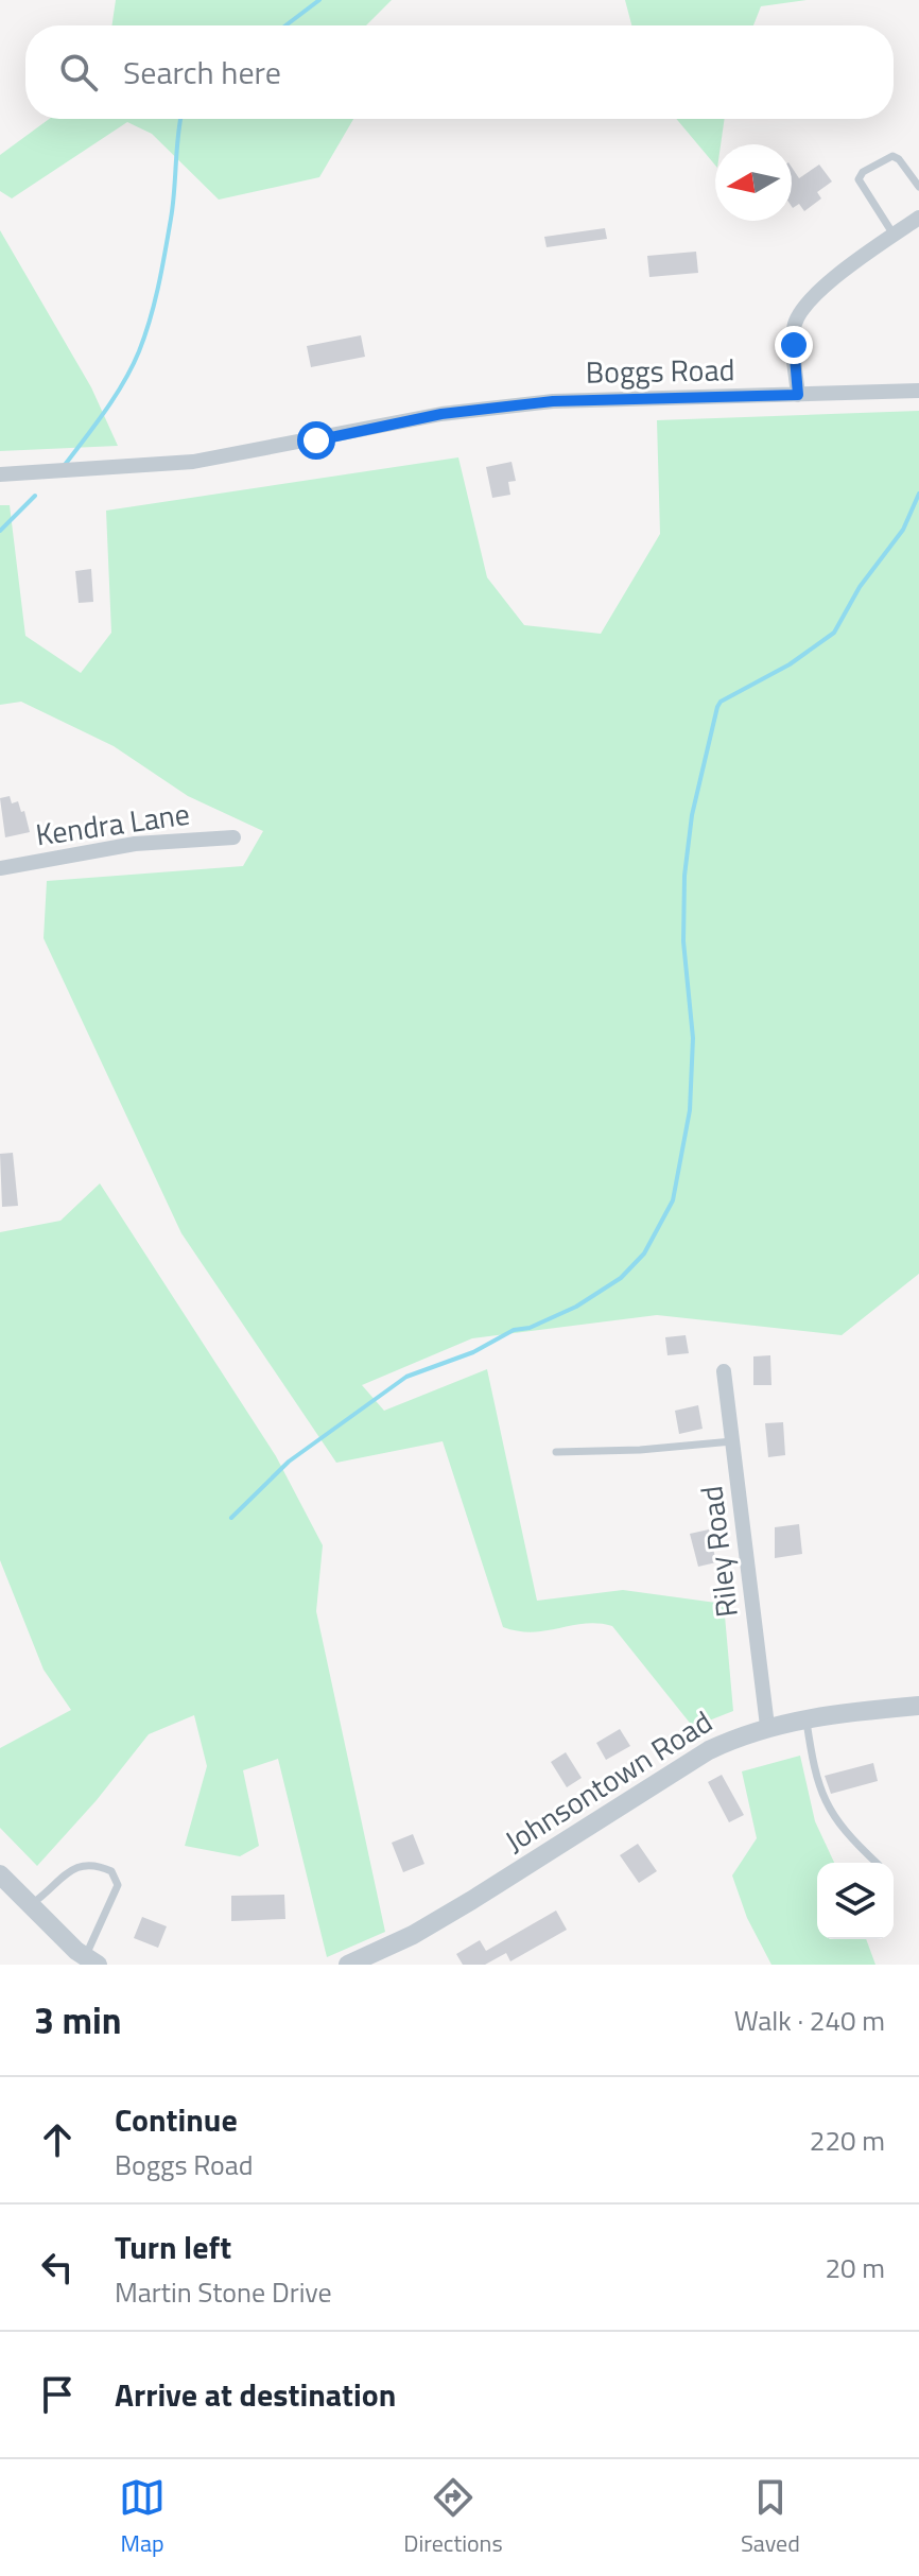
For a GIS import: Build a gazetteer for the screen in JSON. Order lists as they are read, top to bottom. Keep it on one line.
{"streets":{"street":["Boggs Road","Kendra Lane","Riley Road","Johnsontown Road"]},"crossings":[["Riley Road","Johnsontown Road"]],"north":"left","page":{"search":"Search here","heading":["3 min","Walk · 240 m"],"list":[["Continue","Boggs Road","220 m"],["Turn left","Martin Stone Drive","20 m"],"Arrive at destination"],"nav":["Map","Directions","Saved"]}}
